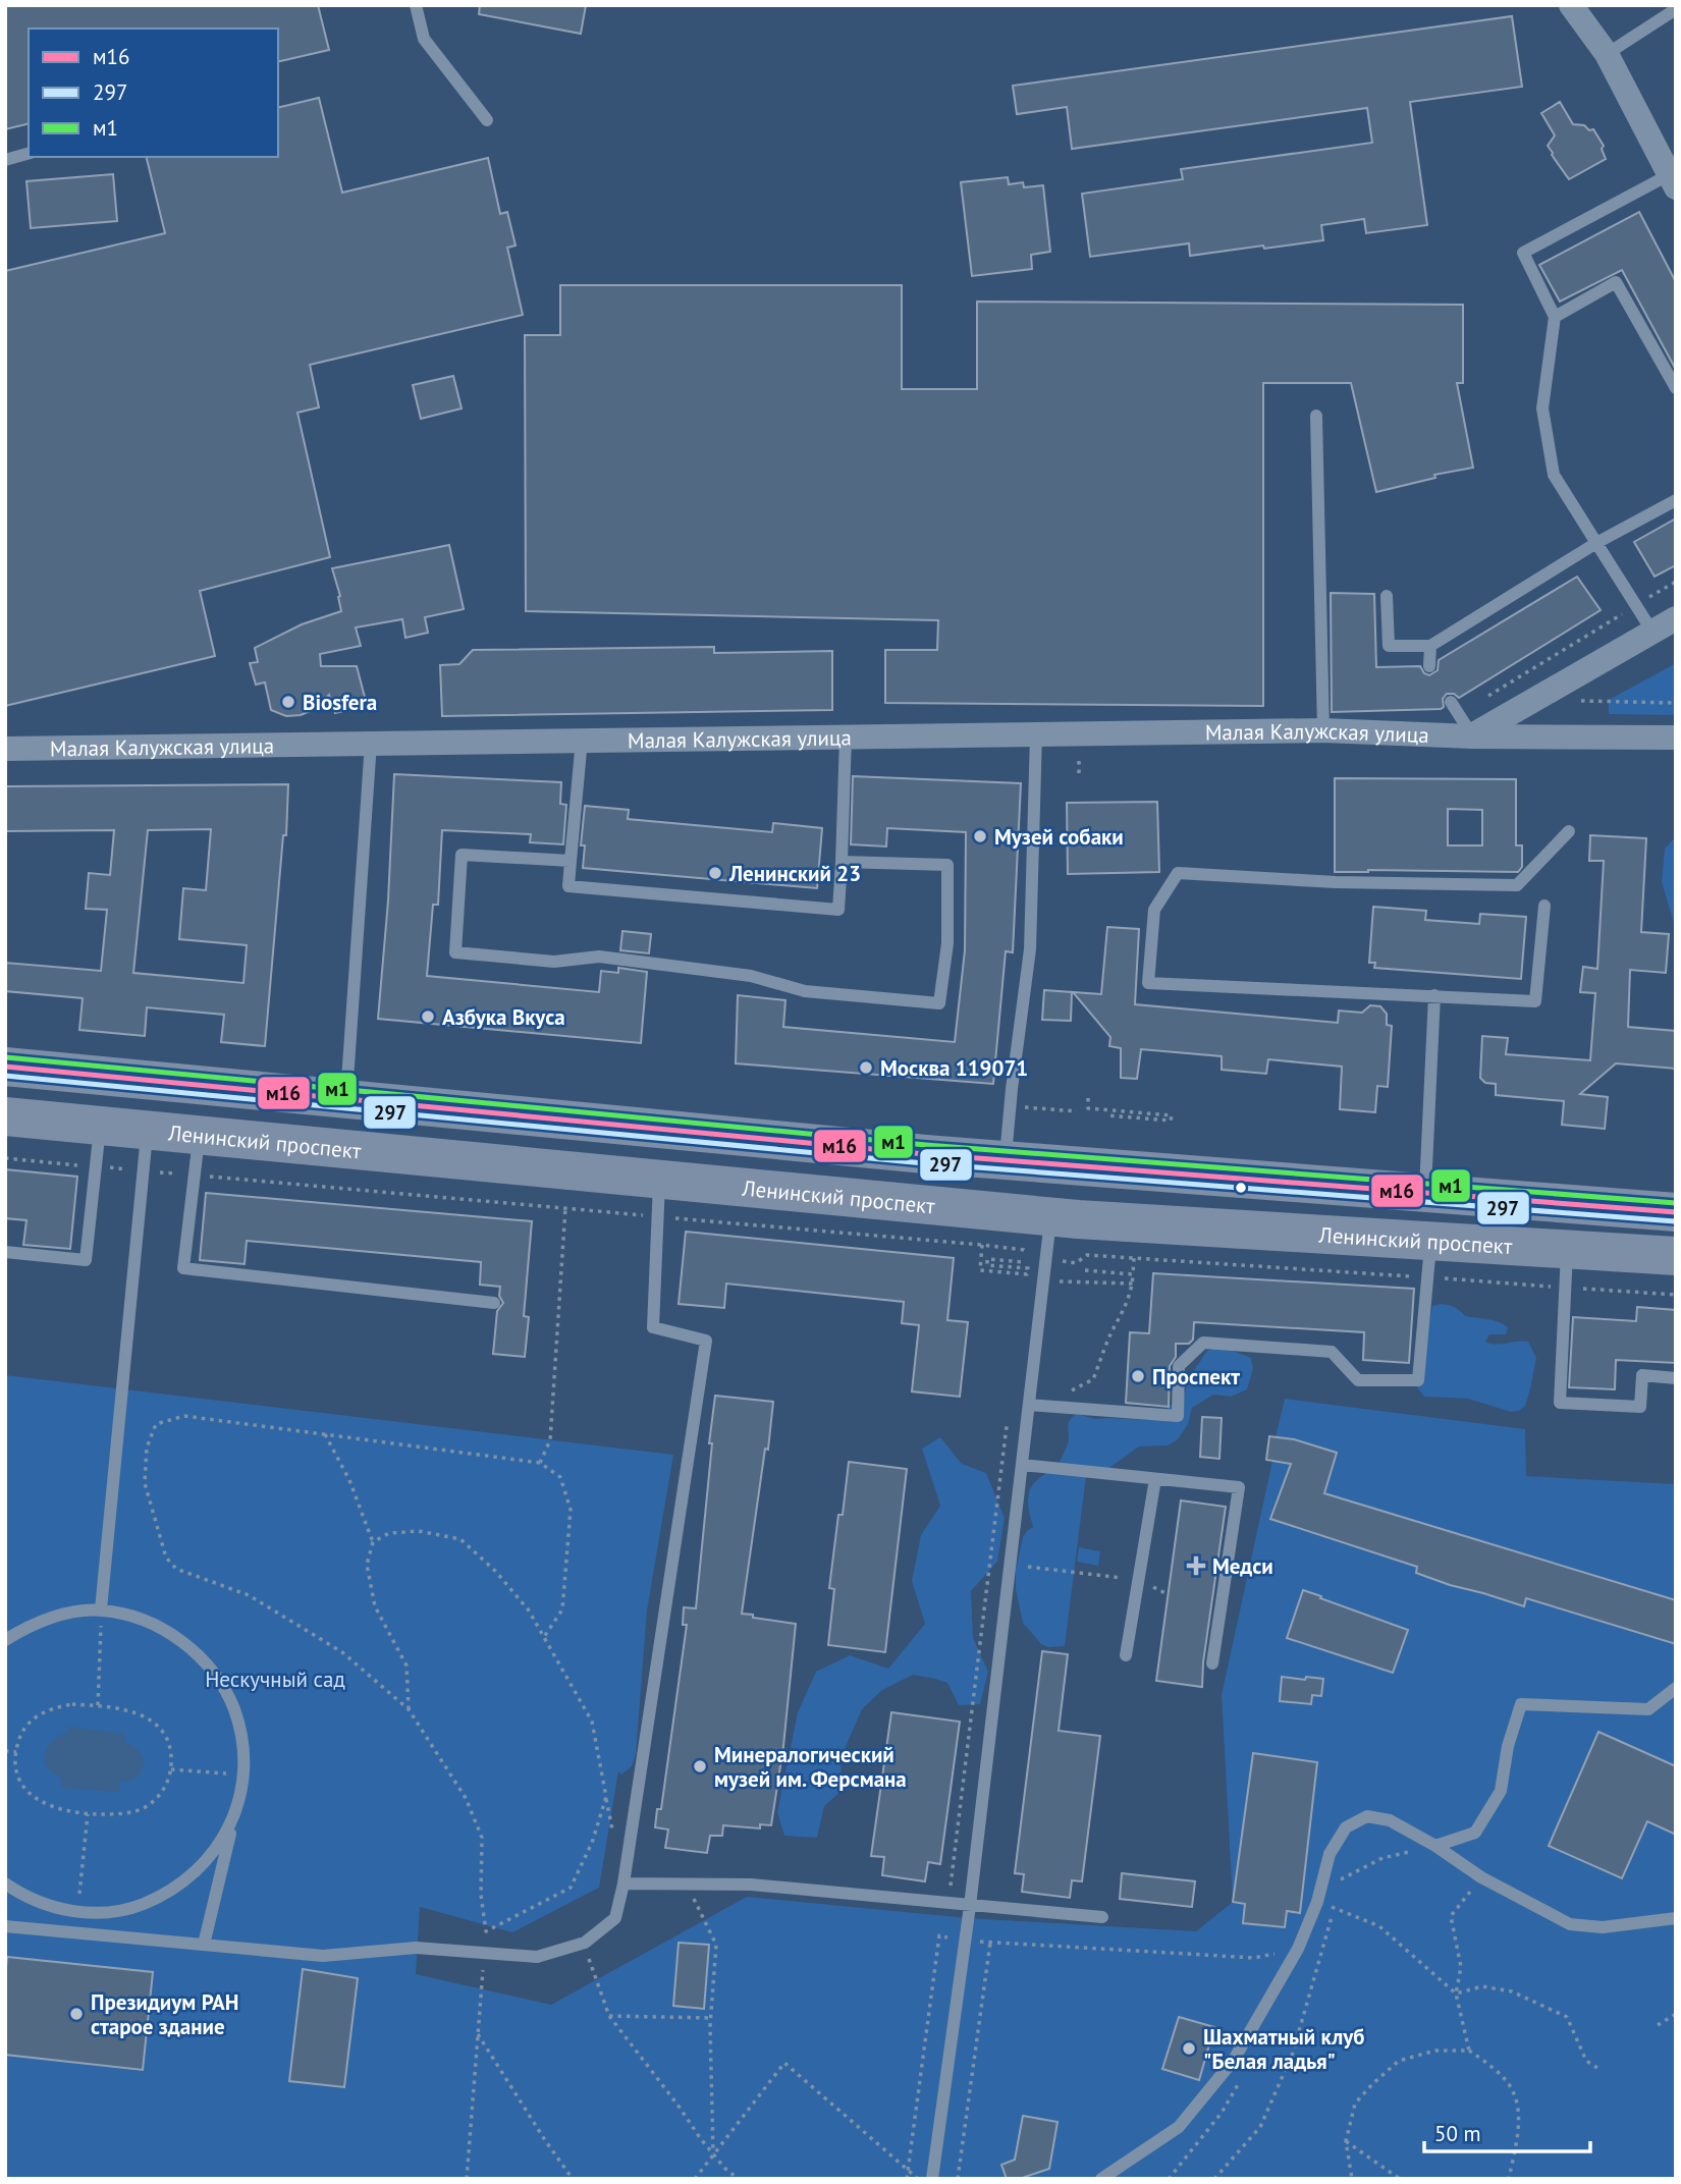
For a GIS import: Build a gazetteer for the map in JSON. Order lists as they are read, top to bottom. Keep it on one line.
{"streets":{"main road":["Ленинский проспект"],"street":["Малая Калужская улица"]},"parks":["Нескучный сад"],"places":{"other":["Biosfera","Музей собаки","Ленинский 23","Азбука Вкуса","Москва 119071","Проспект","Минералогический музей им. Ферсмана","Президиум РАН старое здание","Шахматный клуб \"Белая ладья\""],"health":["Медси"]},"lines":["transit line м1","transit line м16","transit line 297"],"legend":["м16","297","м1"],"scale_bar":"50 m"}
